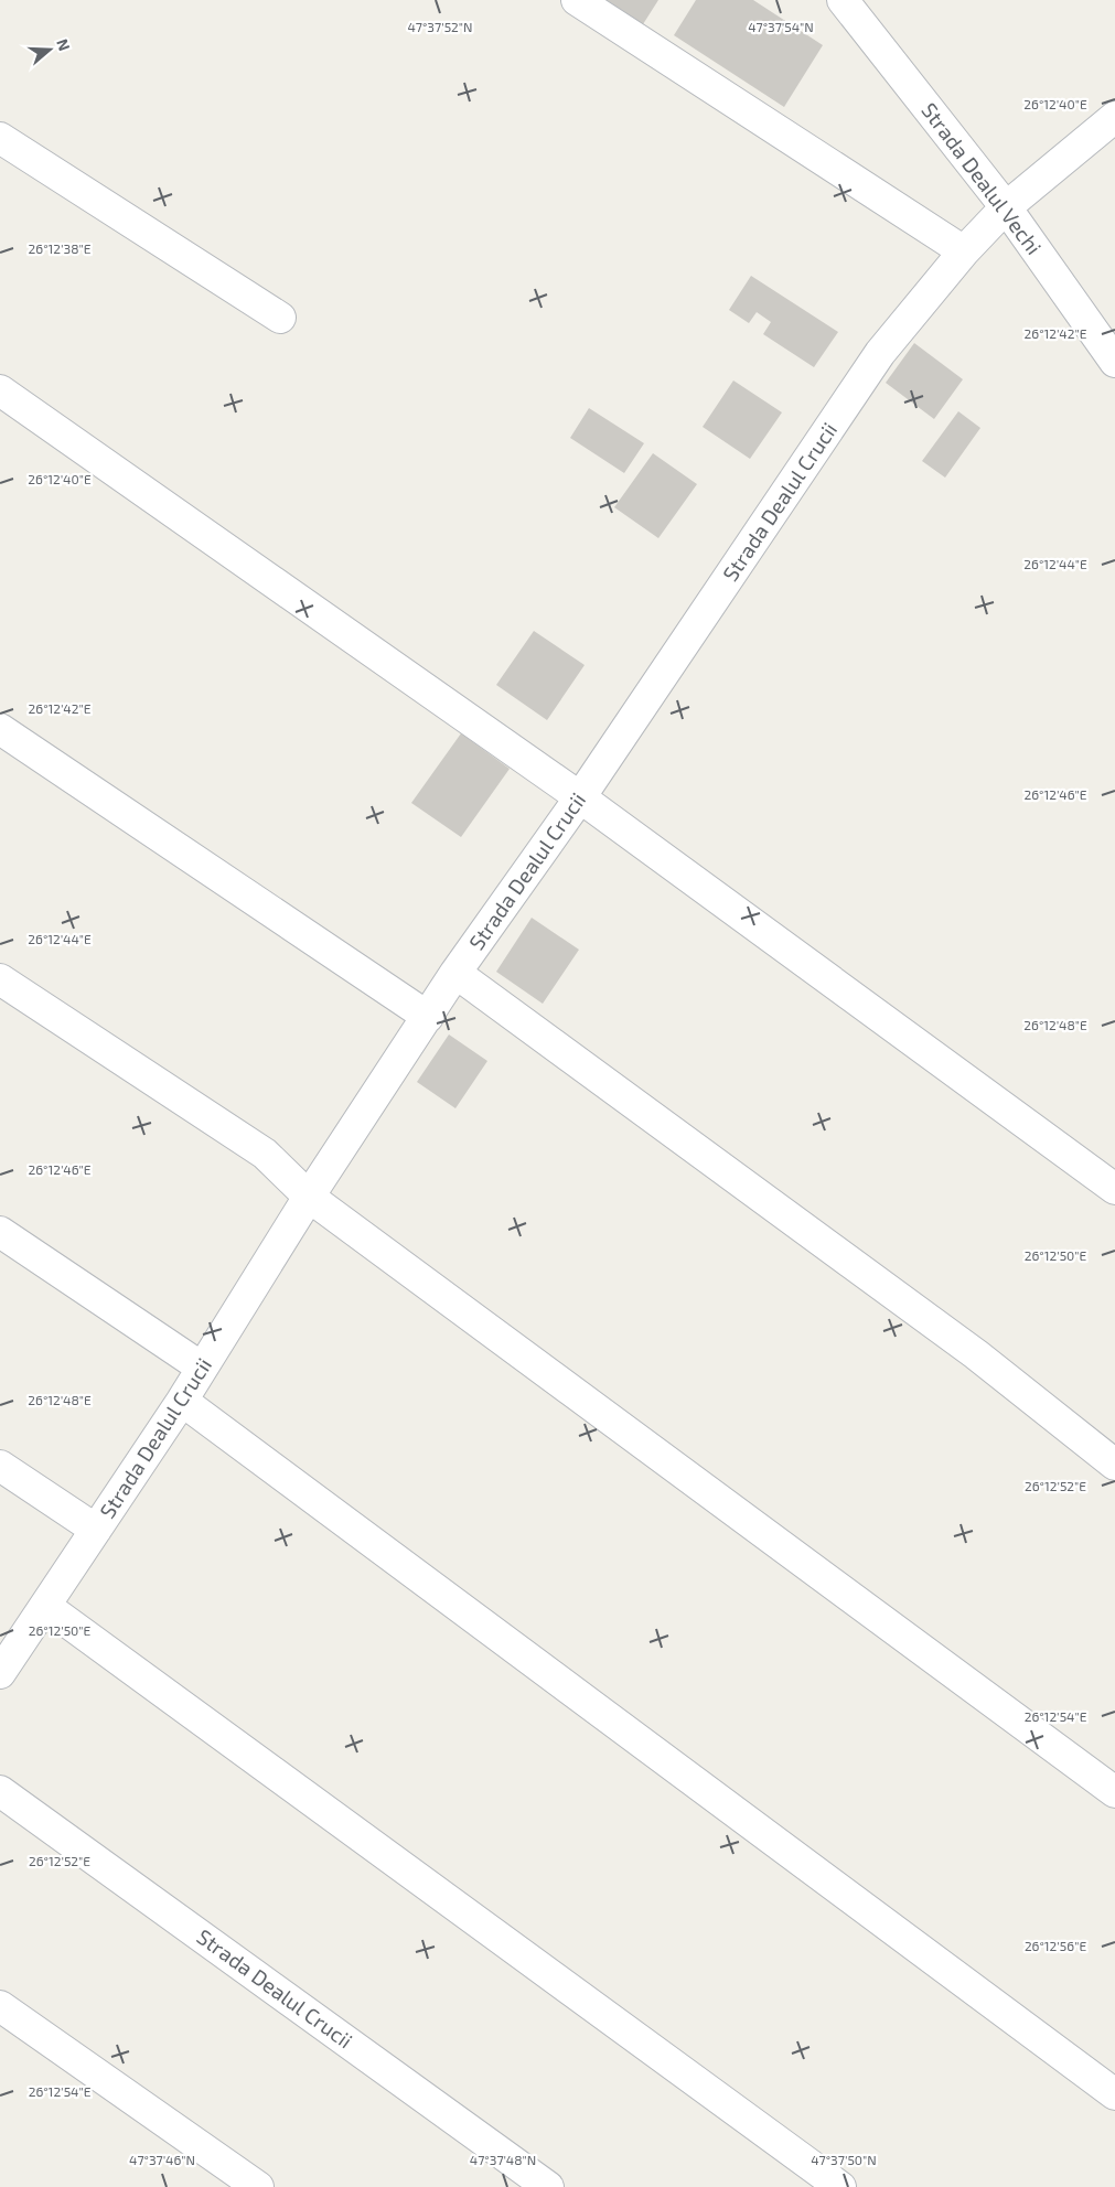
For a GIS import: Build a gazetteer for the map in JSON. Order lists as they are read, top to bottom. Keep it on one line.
{"streets":{"street":["Strada Dealul Vechi","Strada Dealul Crucii"]},"crossings":[["Strada Dealul Vechi","Strada Dealul Crucii"]],"north":"right","coordinates":["47°37'52\"N","47°37'54\"N","26°12'40\"E","26°12'38\"E","26°12'42\"E","26°12'44\"E","26°12'46\"E","26°12'48\"E","26°12'50\"E","26°12'52\"E","26°12'54\"E","26°12'56\"E","47°37'46\"N","47°37'48\"N","47°37'50\"N"]}
